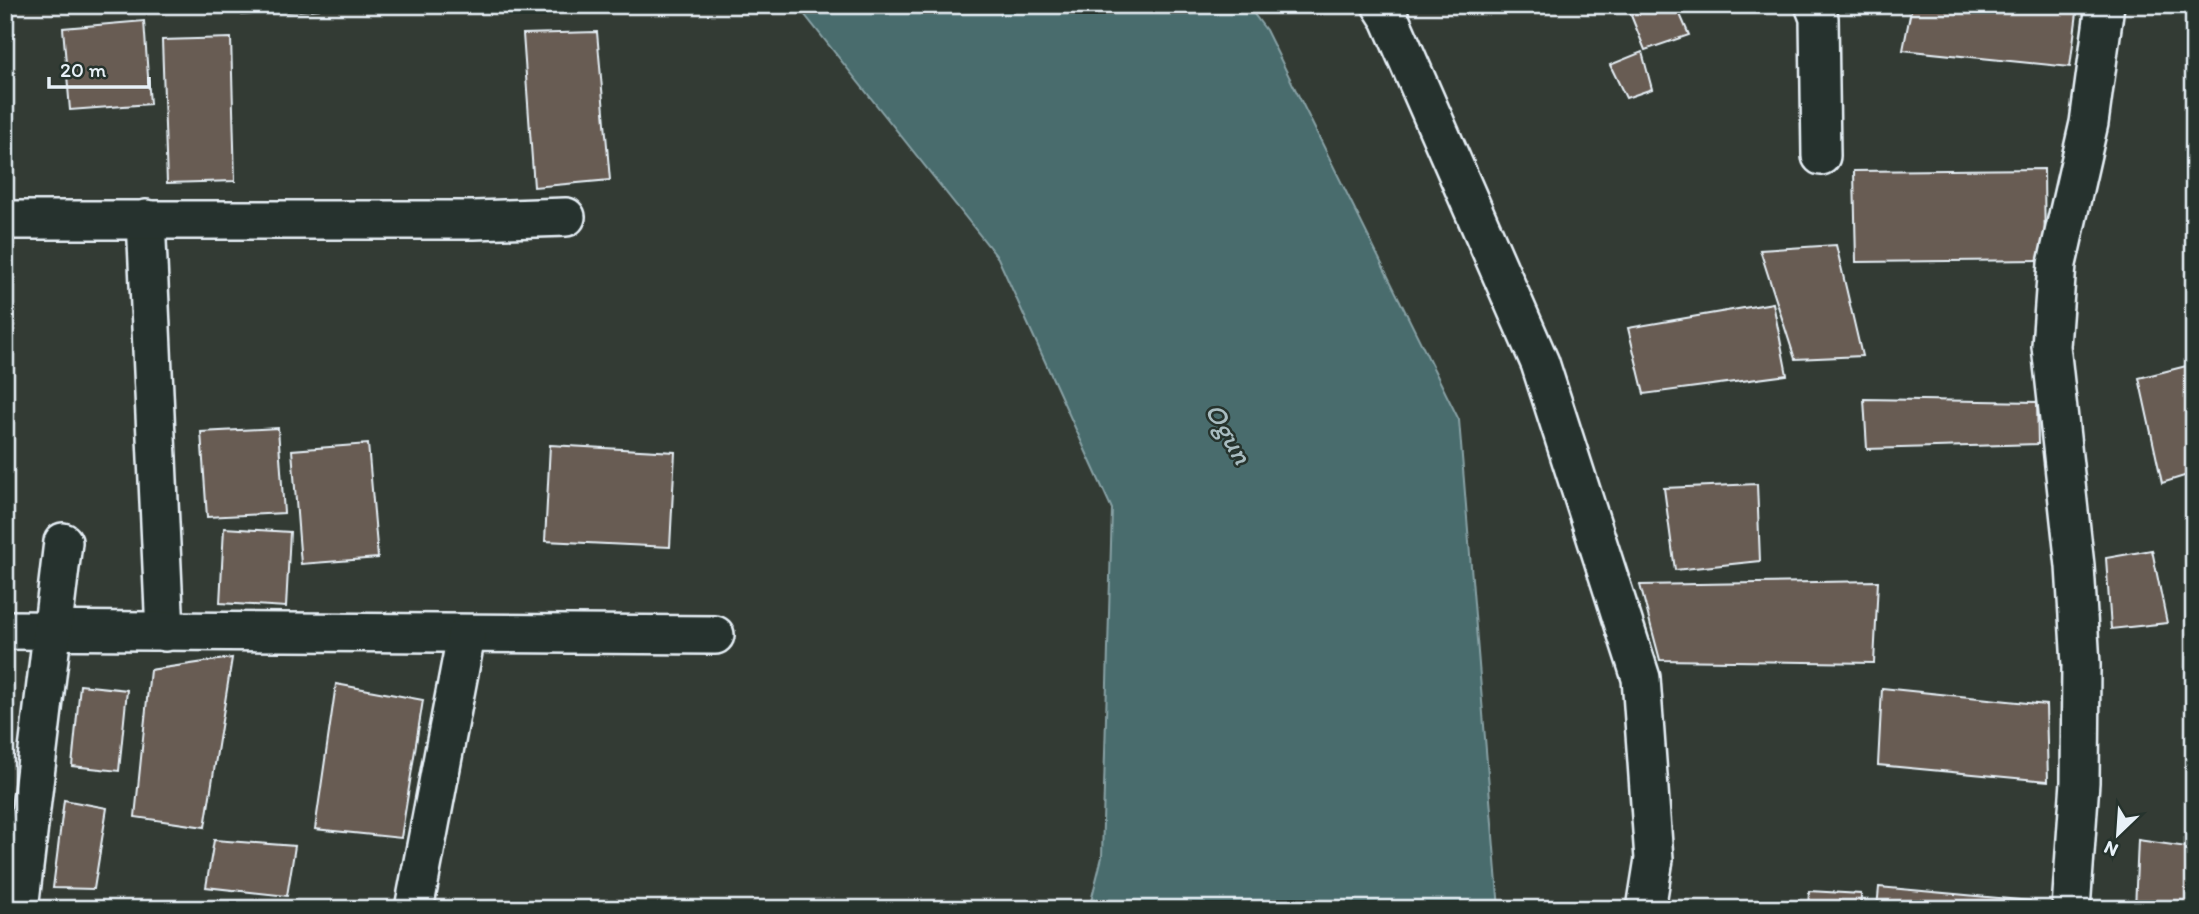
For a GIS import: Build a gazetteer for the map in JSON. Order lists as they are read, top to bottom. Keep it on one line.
{"water":["Ogun"],"scale_bar":"20 m","north":"bottom left"}
